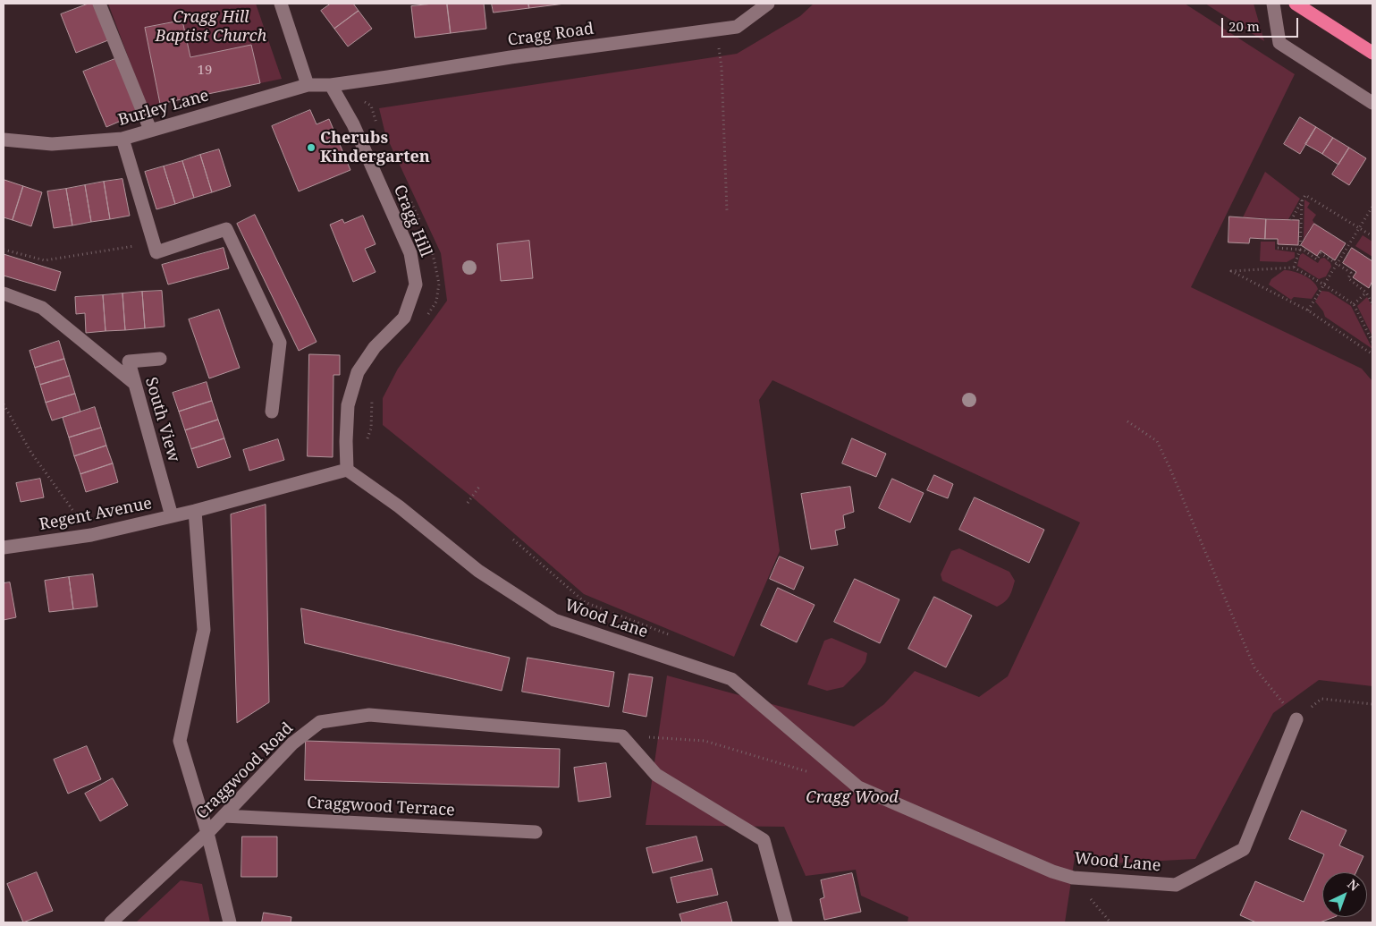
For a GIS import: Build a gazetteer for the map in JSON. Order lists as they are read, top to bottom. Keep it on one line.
{"streets":{"street":["Cragg Road","Burley Lane","Cragg Hill","South View","Regent Avenue","Wood Lane","Craggwood Road","Craggwood Terrace"]},"crossings":[["Cragg Road","Burley Lane"],["Cragg Road","Cragg Hill"],["Burley Lane","Cragg Hill"],["Cragg Hill","Wood Lane"],["South View","Regent Avenue"],["Craggwood Road","Craggwood Terrace"]],"parks":["Cragg Hill Baptist Church","Cragg Wood"],"places":["Cherubs Kindergarten"],"house_numbers":["19"],"scale_bar":"20 m","north":"top right"}
